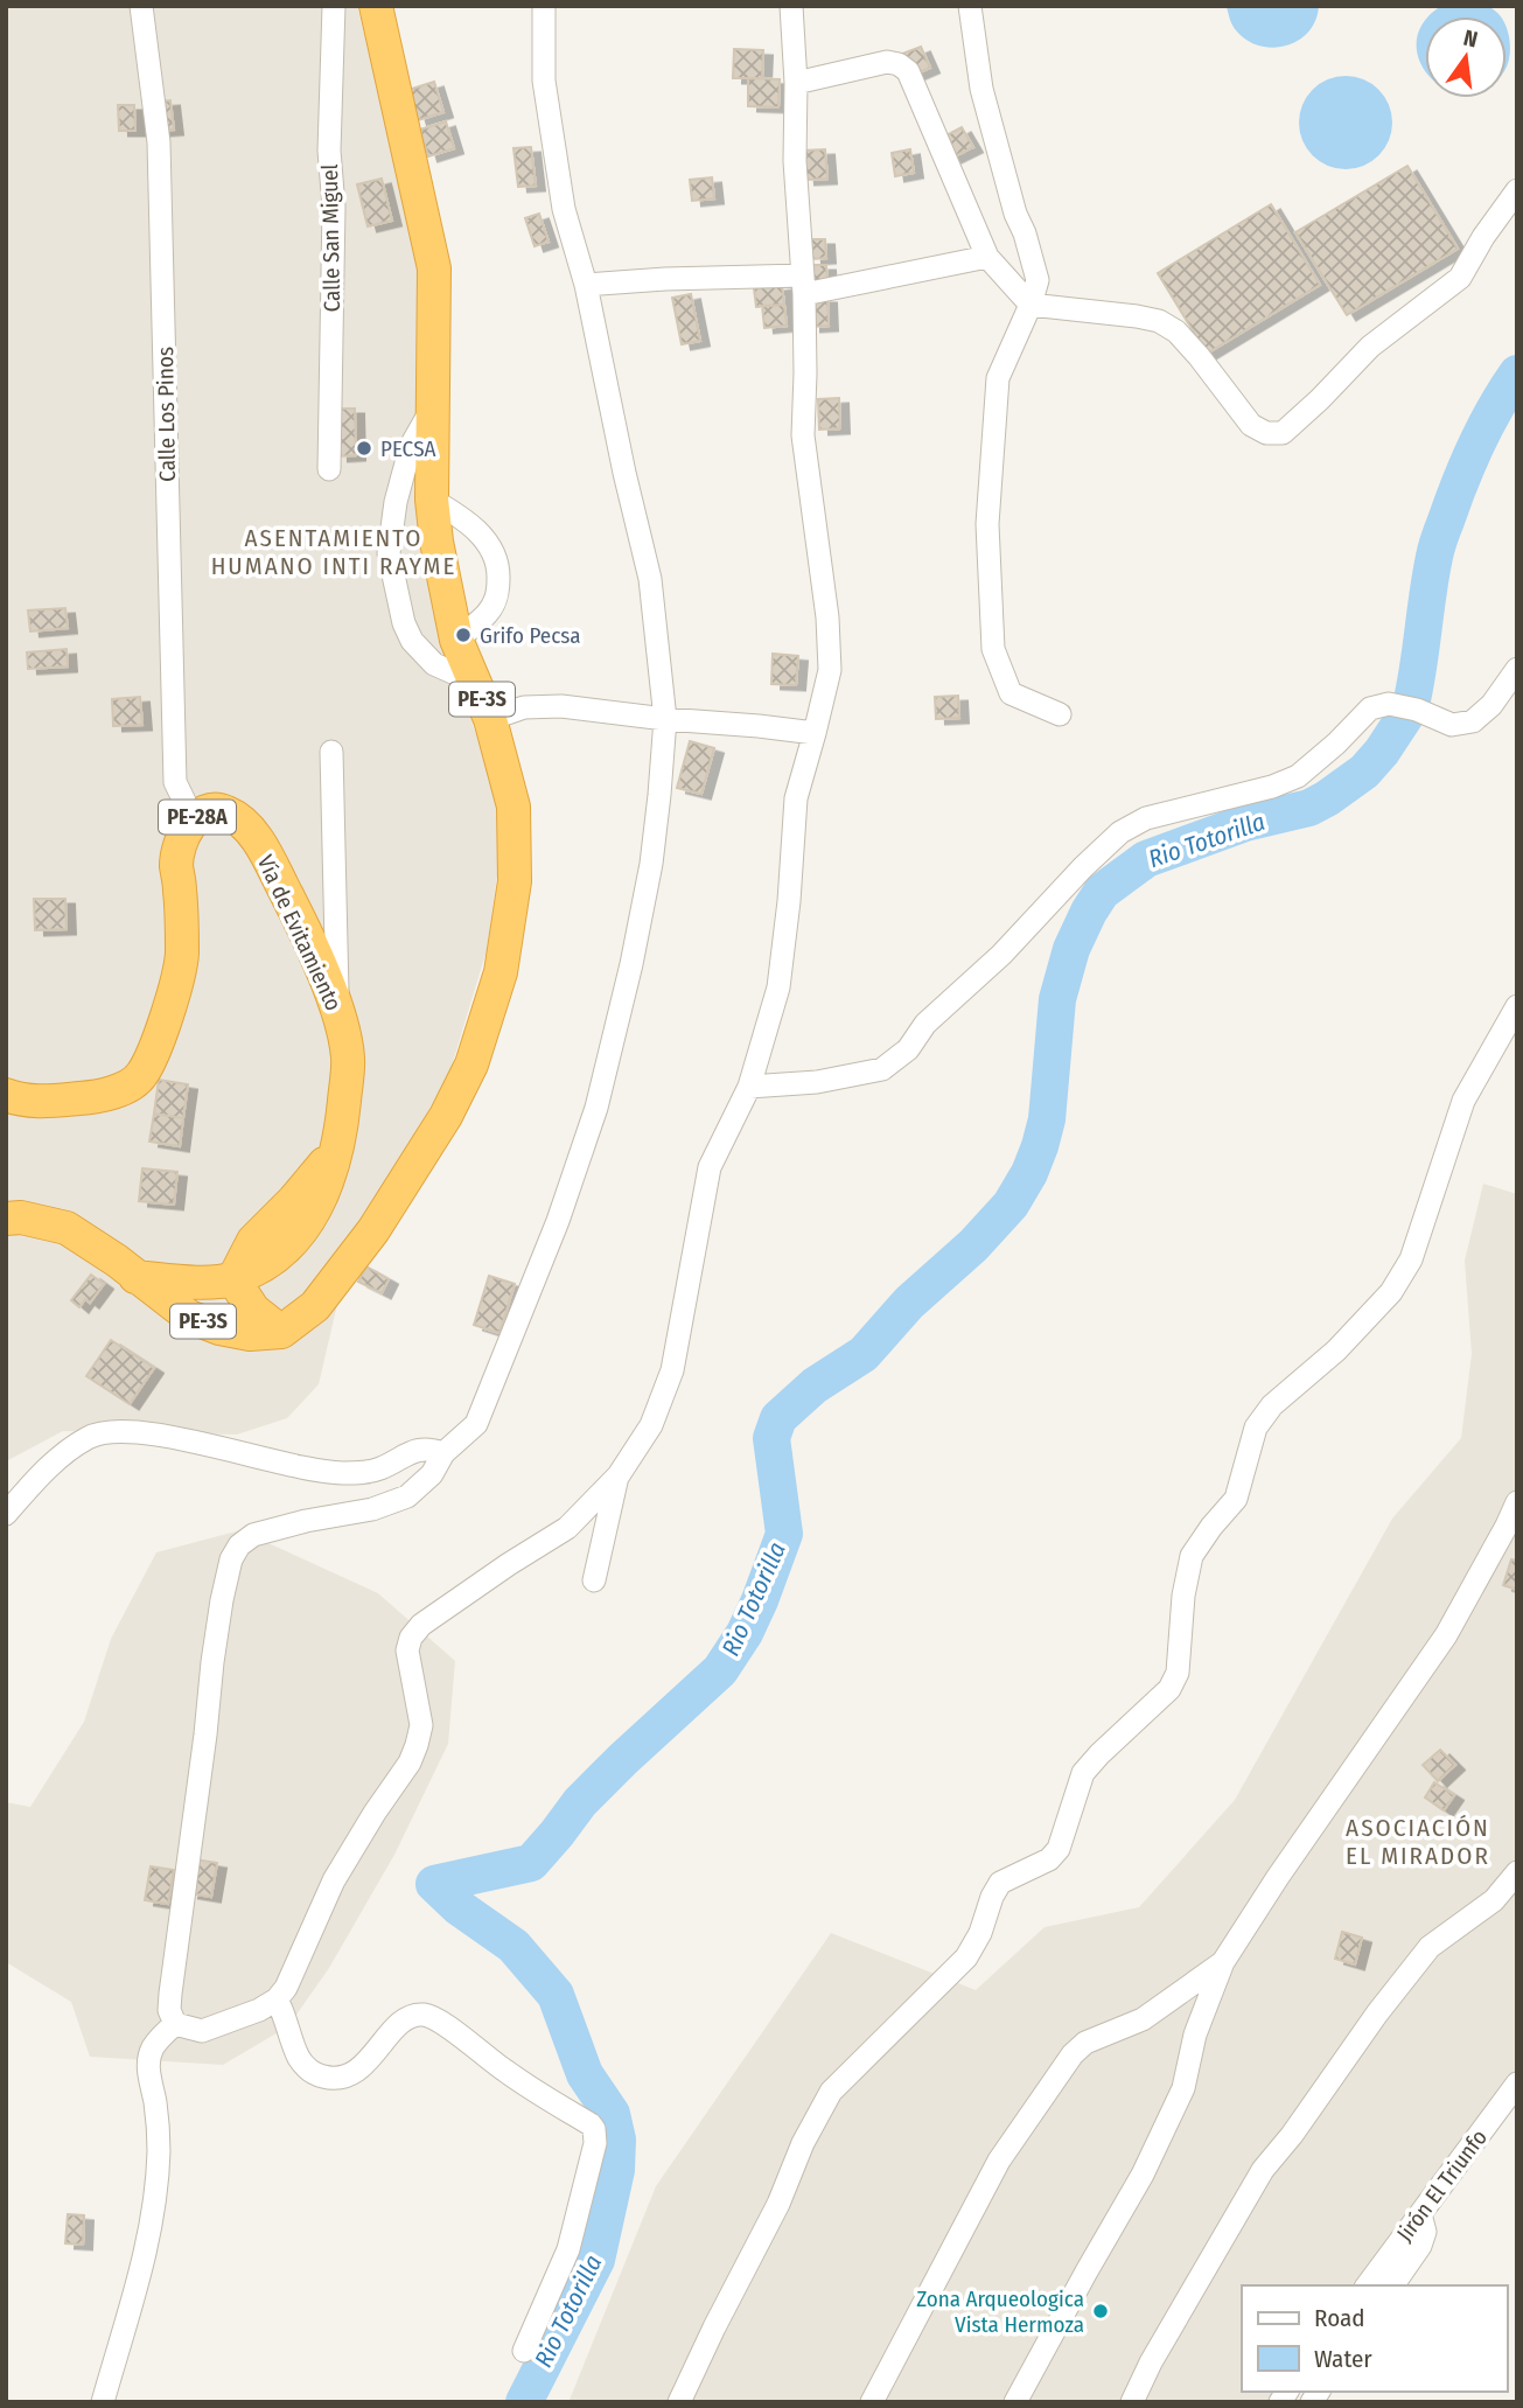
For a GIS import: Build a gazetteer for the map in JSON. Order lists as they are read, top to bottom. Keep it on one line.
{"streets":{"highway":["PE-3S","PE-28A","Vía de Evitamiento"],"street":["Calle San Miguel","Calle Los Pinos","Jirón El Triunfo"]},"crossings":[["Calle Los Pinos","PE-28A"],["Calle Los Pinos","Vía de Evitamiento"],["PE-28A","Vía de Evitamiento"]],"districts":["ASENTAMIENTO HUMANO INTI RAYME","ASOCIACIÓN EL MIRADOR"],"water":["Rio Totorilla"],"places":["PECSA","Grifo Pecsa","Zona Arqueologica Vista Hermoza"],"legend":["Road","Water"],"north":"top"}
